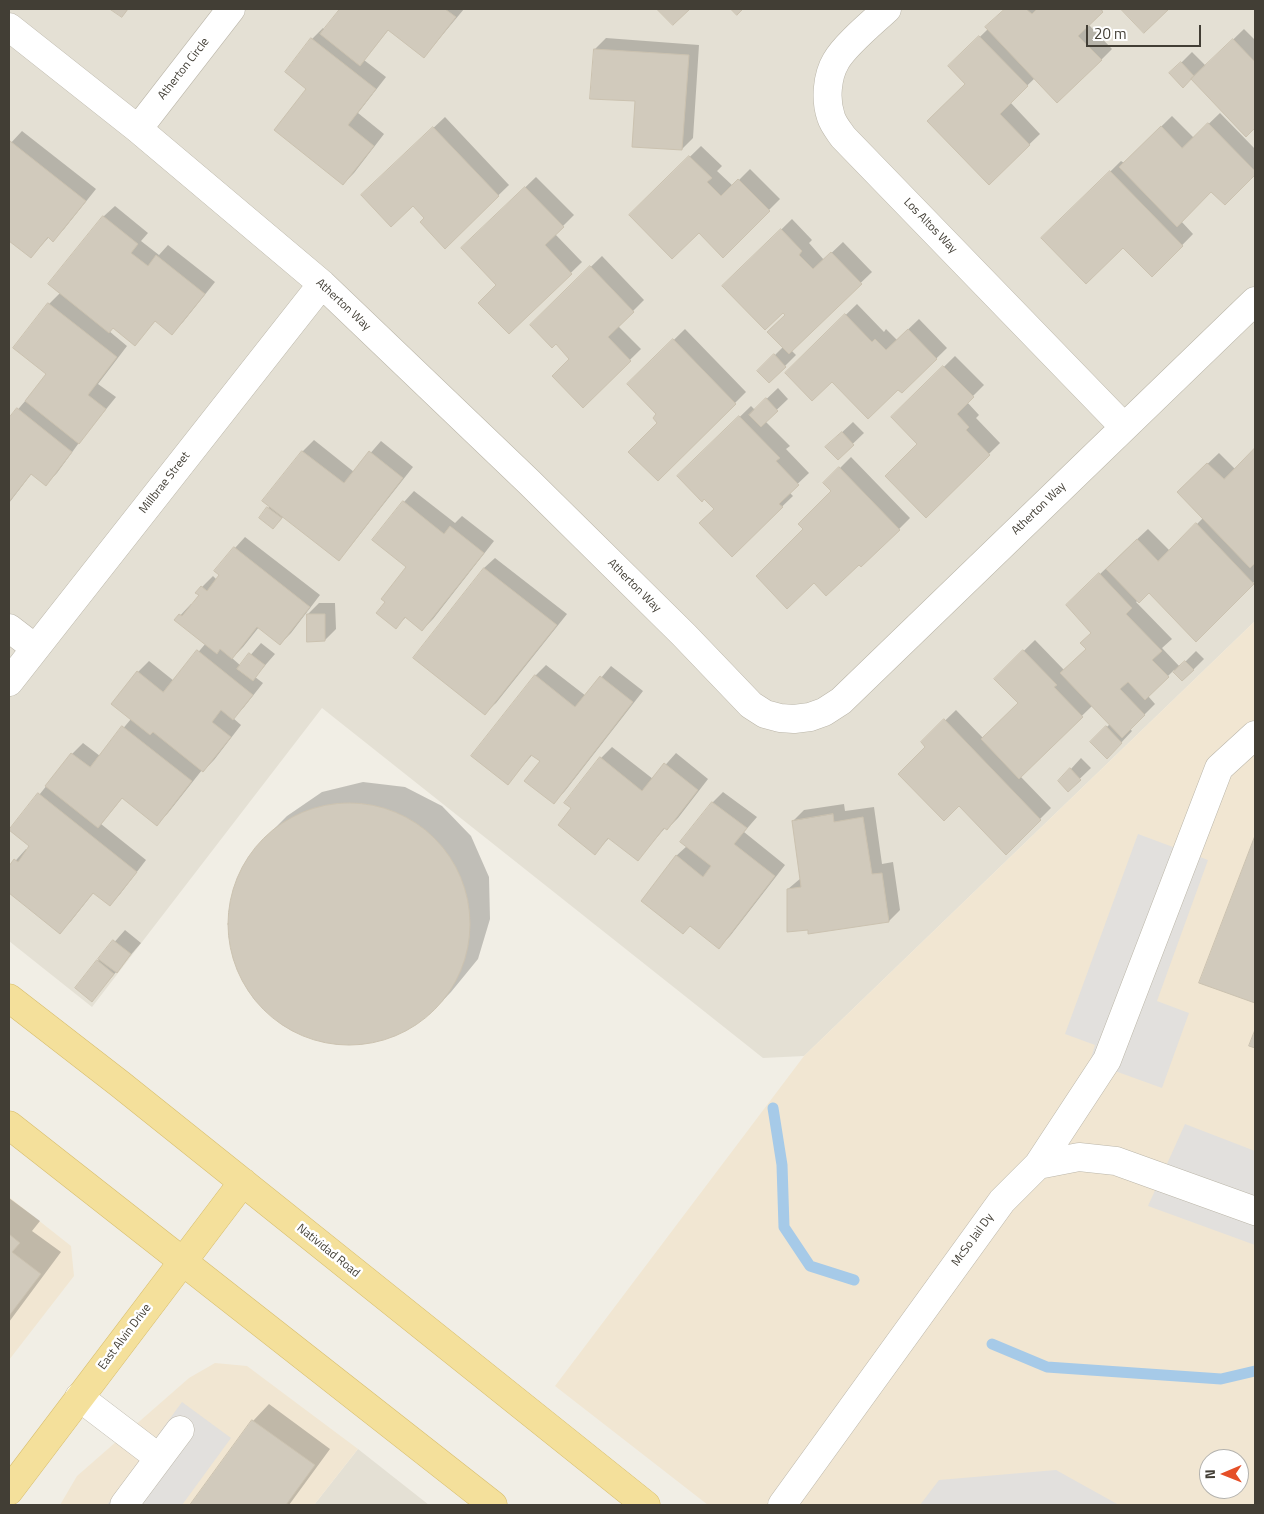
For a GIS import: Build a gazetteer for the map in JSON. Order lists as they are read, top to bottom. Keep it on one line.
{"streets":{"main road":["Natividad Road","East Alvin Drive"],"street":["Atherton Circle","Los Altos Way","Atherton Way","Millbrae Street","McSo Jail Dy"]},"crossings":[["Atherton Circle","Atherton Way"],["Los Altos Way","Atherton Way"],["Atherton Way","Millbrae Street"],["Natividad Road","East Alvin Drive"]],"scale_bar":"20 m","north":"left"}
